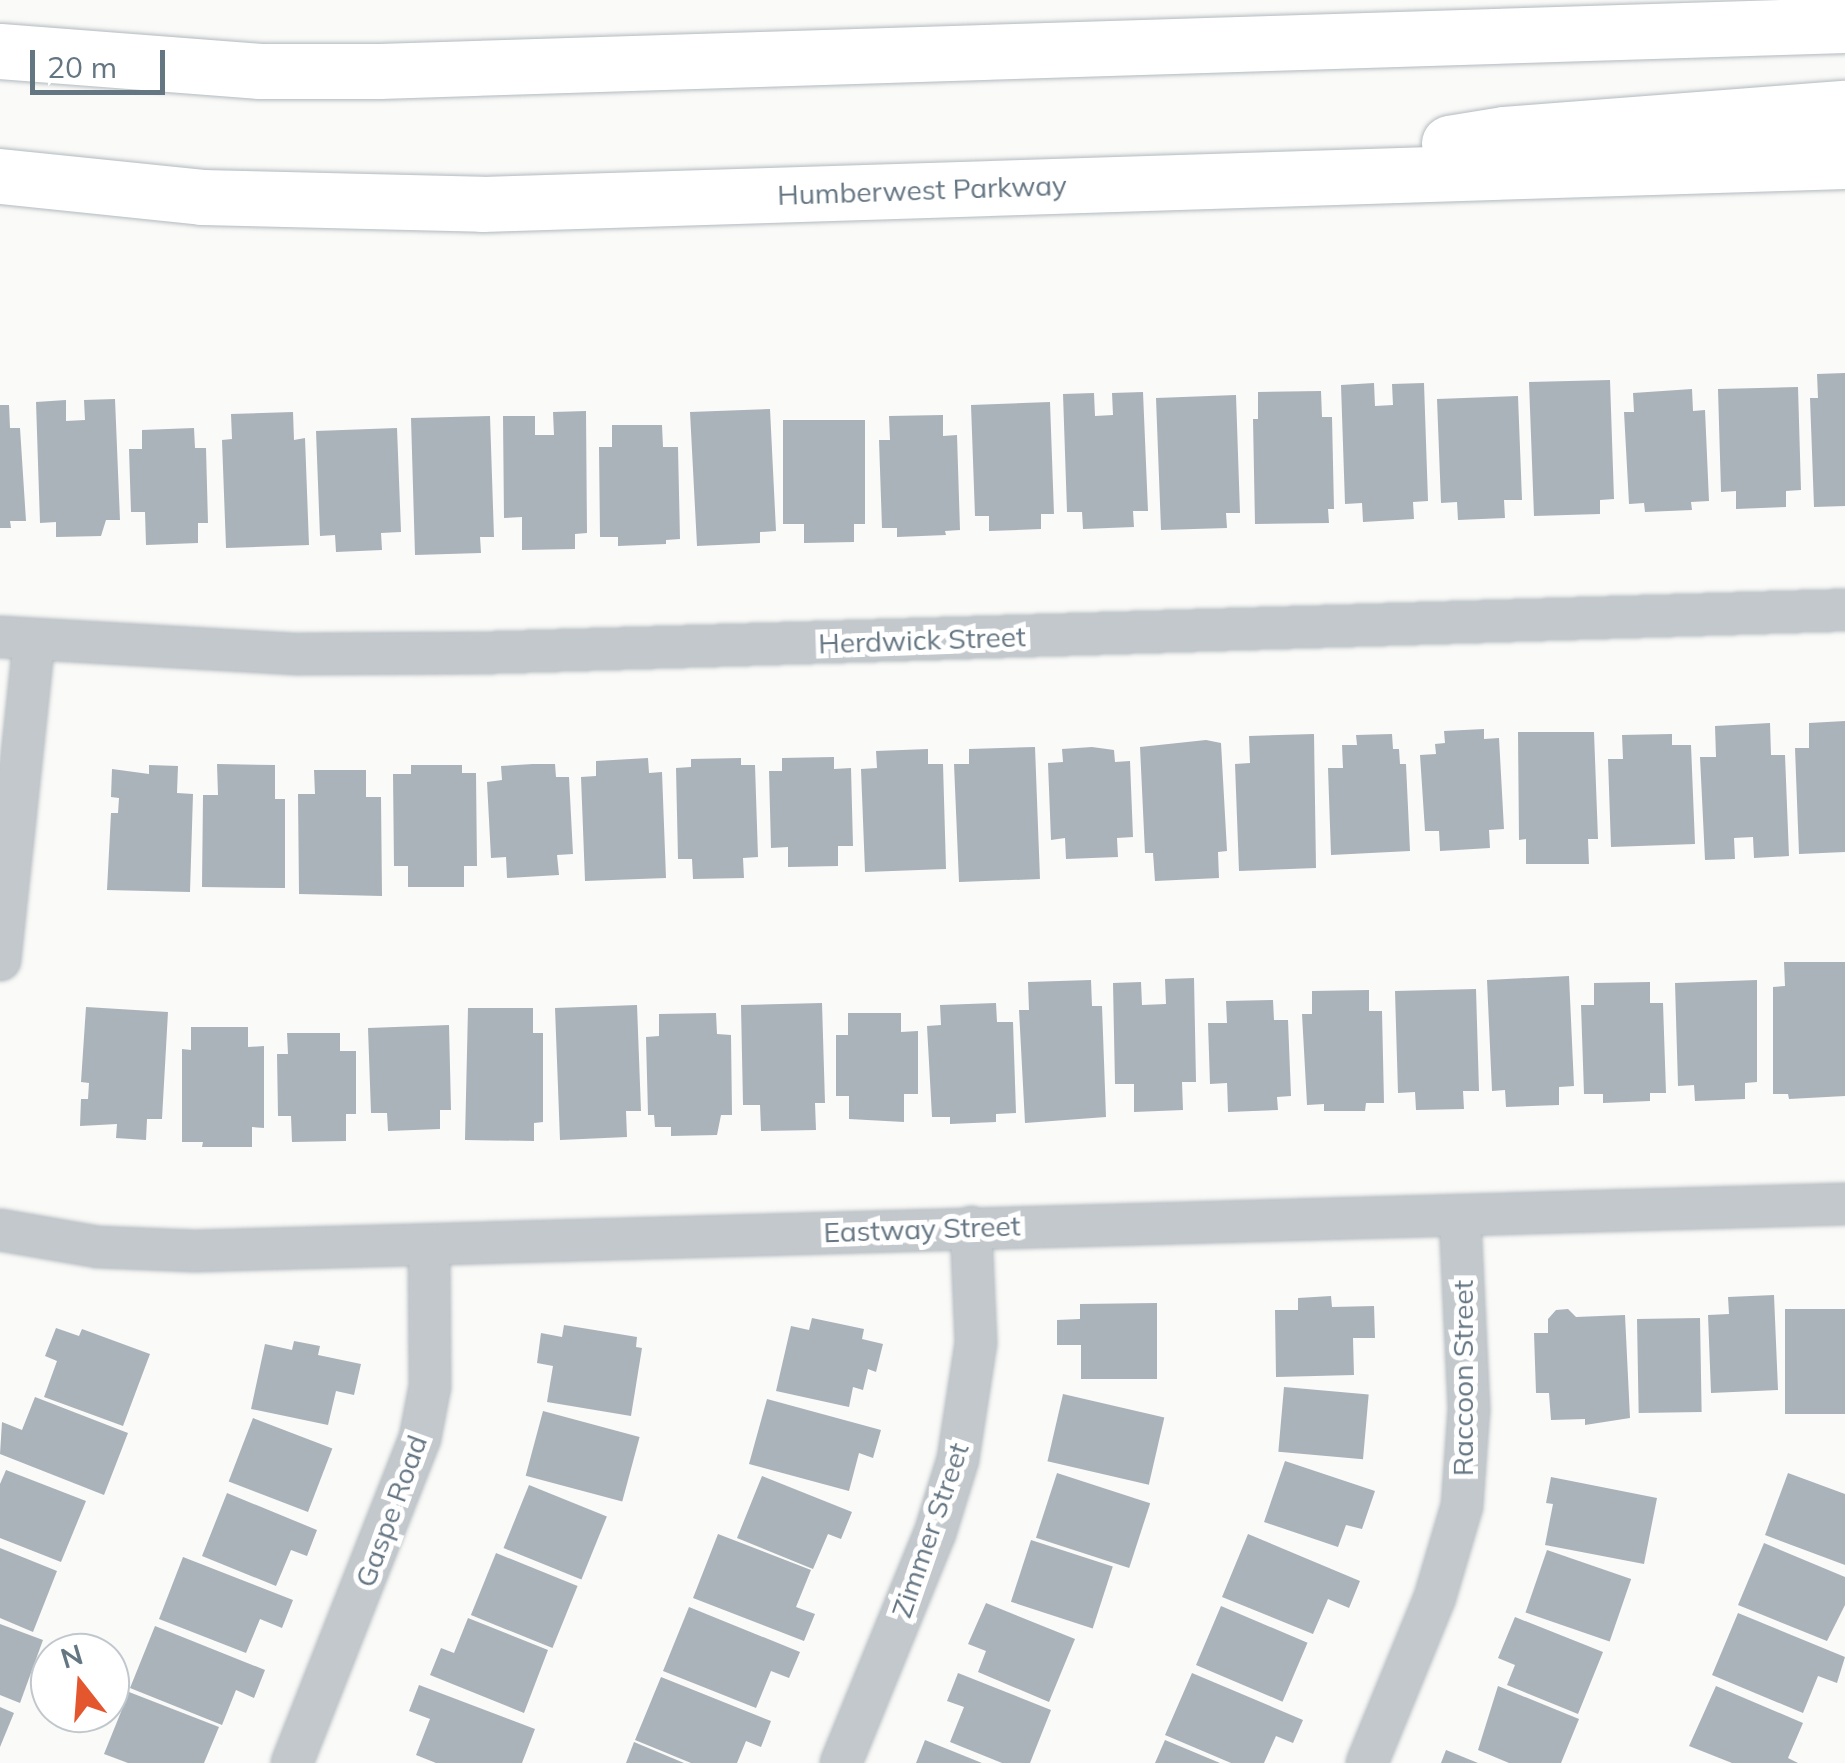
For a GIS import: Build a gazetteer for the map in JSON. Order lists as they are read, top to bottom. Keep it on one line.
{"streets":{"main road":["Humberwest Parkway"],"street":["Herdwick Street","Eastway Street","Raccoon Street","Gaspe Road","Zimmer Street"]},"crossings":[["Eastway Street","Raccoon Street"],["Eastway Street","Gaspe Road"],["Eastway Street","Zimmer Street"]],"scale_bar":"20 m","north":"top"}
